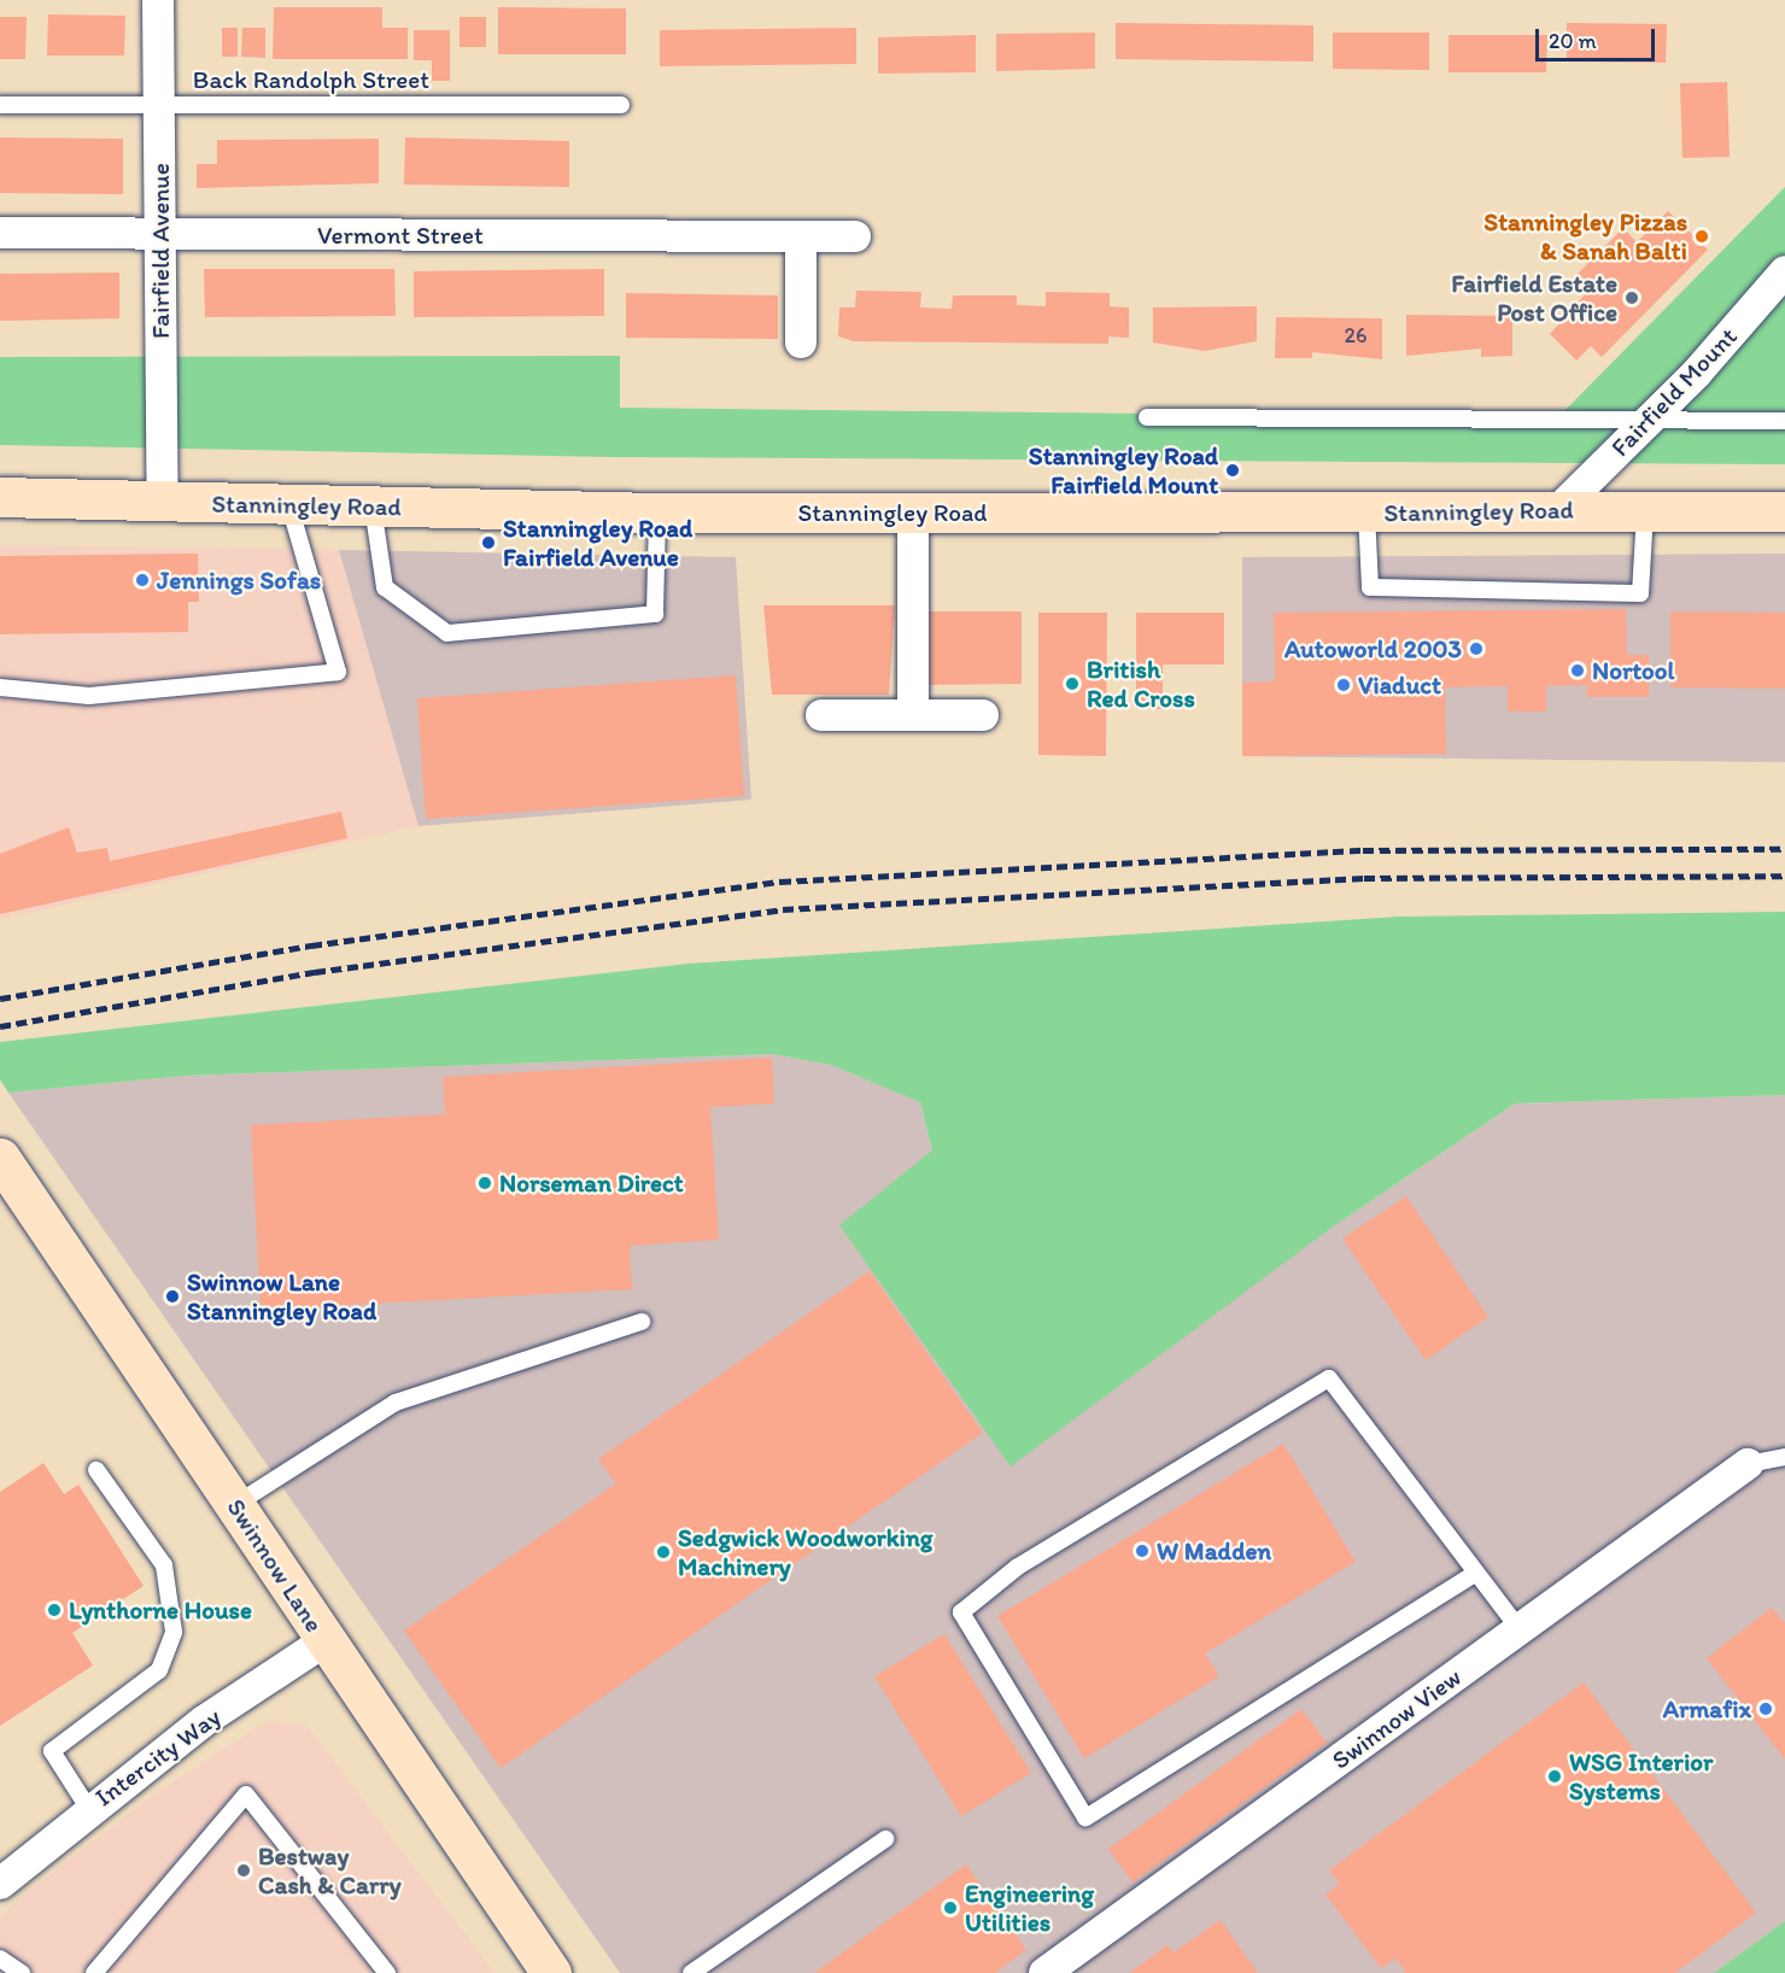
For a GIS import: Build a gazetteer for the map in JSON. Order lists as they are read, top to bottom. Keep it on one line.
{"streets":{"street":["Vermont Street","Fairfield Avenue","Fairfield Mount","Stanningley Road","Swinnow Lane","Swinnow View","Intercity Way"],"lane":["Back Randolph Street"]},"crossings":[["Back Randolph Street","Fairfield Avenue"],["Vermont Street","Fairfield Avenue"],["Fairfield Avenue","Stanningley Road"],["Fairfield Mount","Stanningley Road"],["Swinnow Lane","Intercity Way"]],"places":["Stanningley Pizzas & Sanah Balti","Fairfield Estate Post Office","Stanningley Road Fairfield Mount","Stanningley Road Fairfield Avenue","Jennings Sofas","Autoworld 2003","Nortool","British Red Cross","Viaduct","Norseman Direct","Swinnow Lane Stanningley Road","W Madden","Sedgwick Woodworking Machinery","Lynthorne House","Armafix","WSG Interior Systems","Bestway Cash & Carry","Engineering Utilities"],"house_numbers":["26"],"scale_bar":"20 m"}
